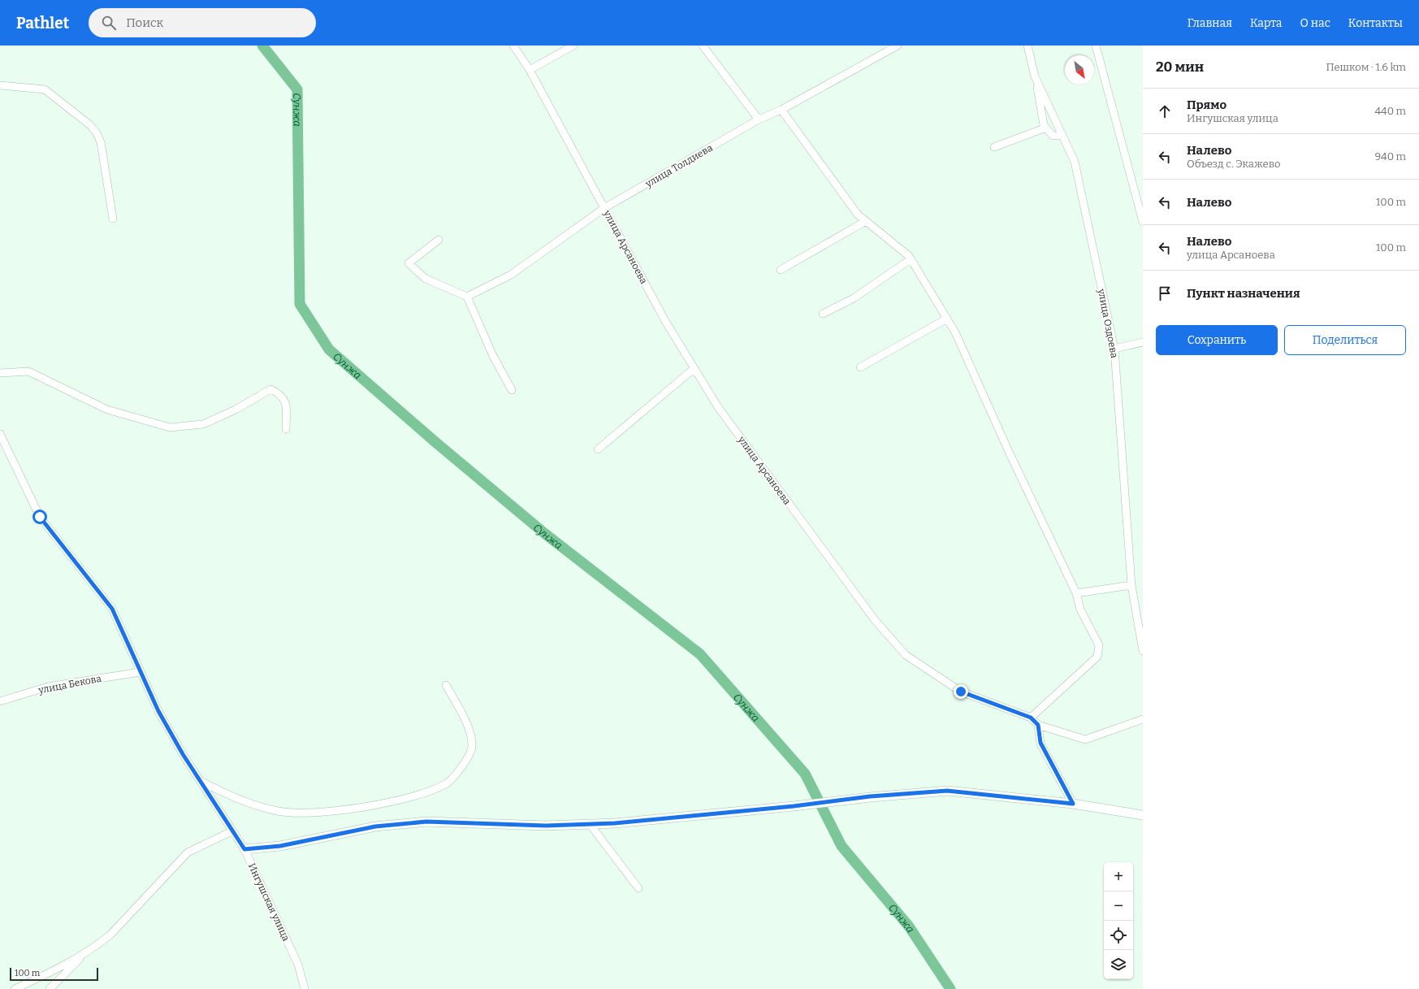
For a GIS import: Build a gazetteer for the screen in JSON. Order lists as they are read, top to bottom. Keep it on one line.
{"streets":{"street":["улица Толдиева","улица Арсаноева","улица Оздоева","улица Бекова","Ингушская улица"]},"crossings":[["улица Толдиева","улица Арсаноева"],["улица Бекова","Ингушская улица"]],"water":["Сунжа"],"scale_bar":"100 m","north":"bottom right","page":{"header":"Pathlet","search":"Поиск","nav":["Главная","Карта","О нас","Контакты"],"heading":["20 мин","Пешком · 1.6 km"],"list":[["Прямо","Ингушская улица","440 m"],["Налево","Объезд с. Экажево","940 m"],["Налево","100 m"],["Налево","улица Арсаноева","100 m"],"Пункт назначения"],"buttons":["Сохранить","Поделиться"],"map_buttons":["+","−"],"scale":"100 m"}}
